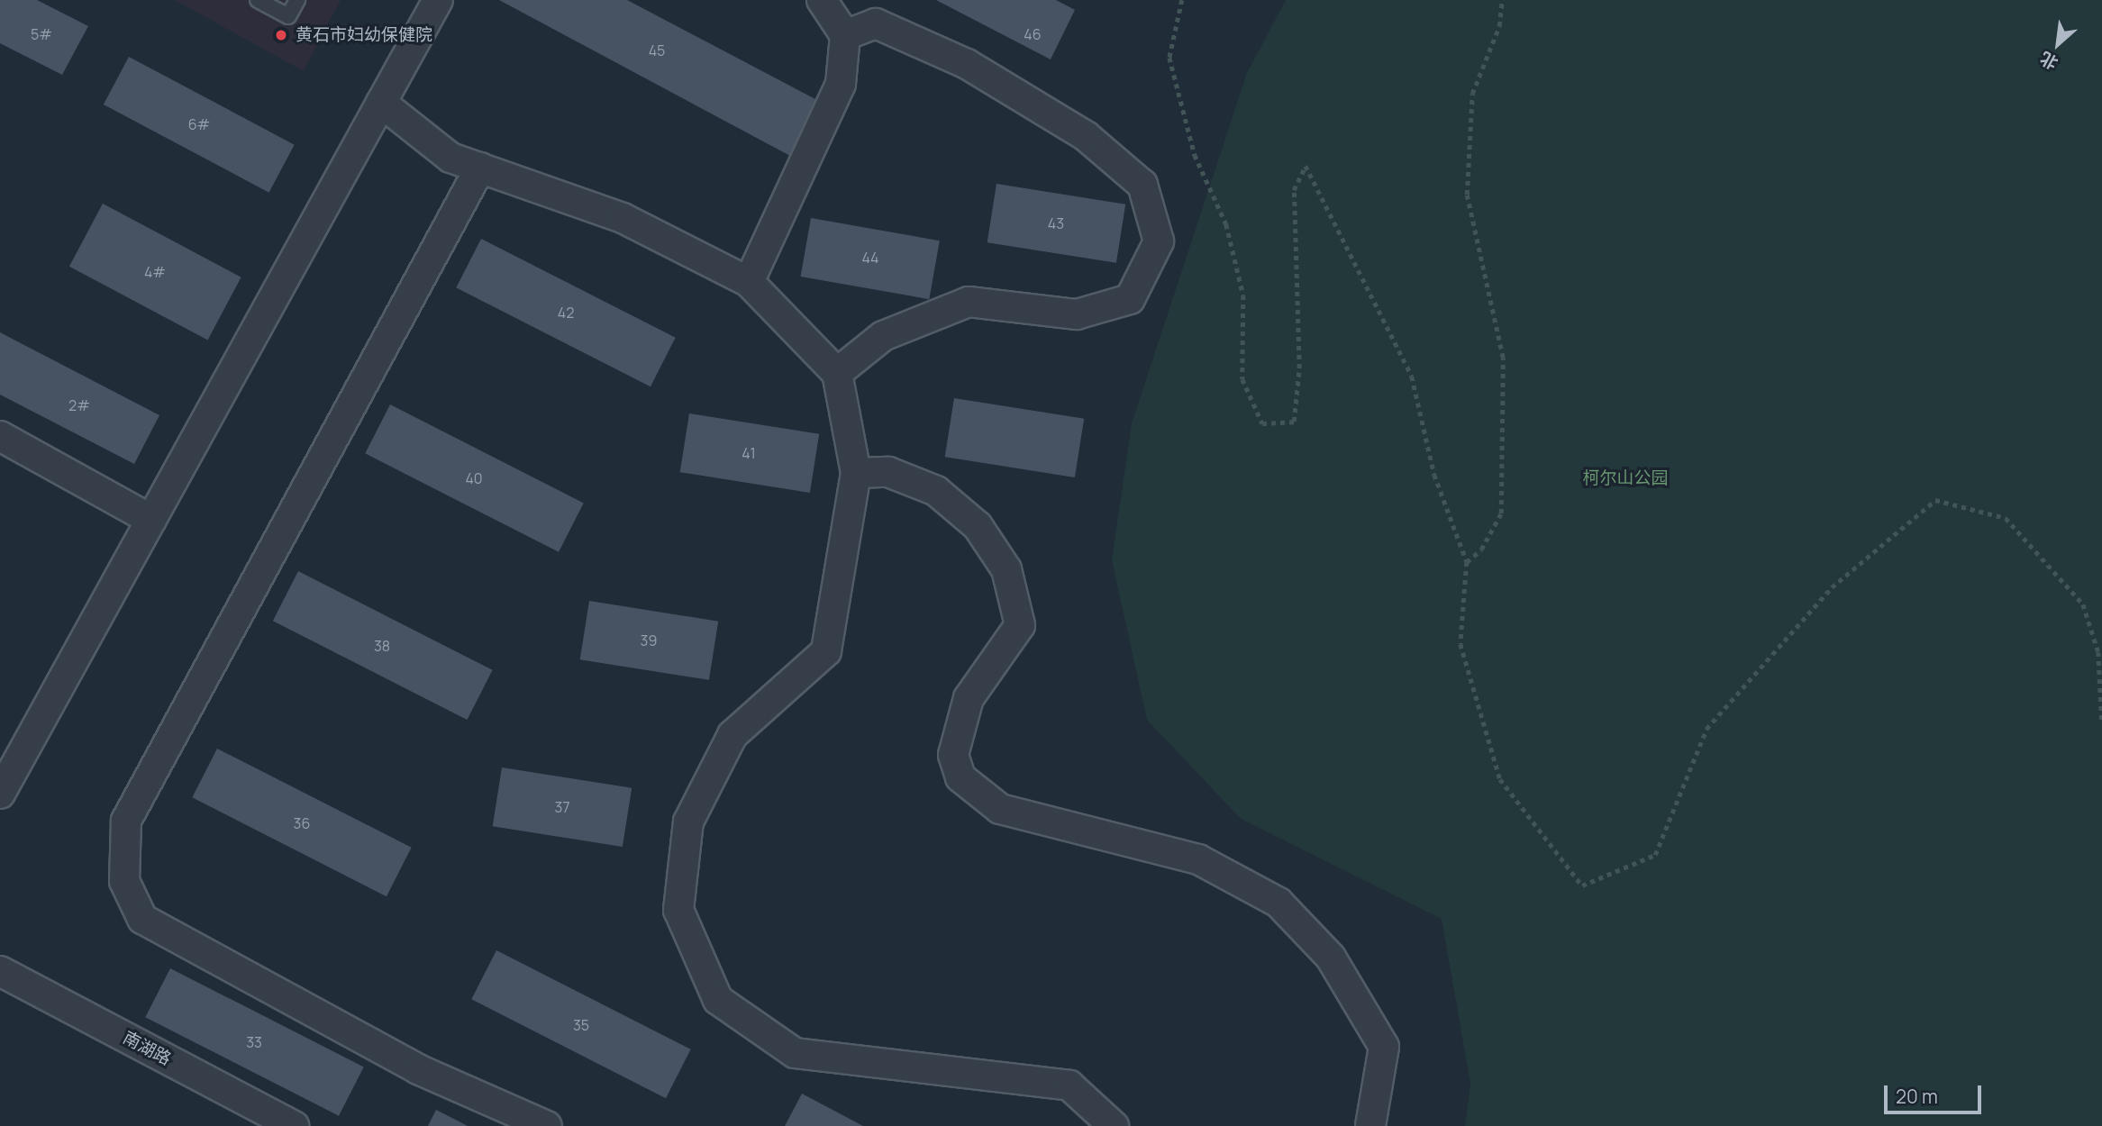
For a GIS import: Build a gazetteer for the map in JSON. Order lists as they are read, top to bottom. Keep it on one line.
{"streets":{"street":["南湖路"]},"parks":["柯尔山公园"],"places":["黄石市妇幼保健院"],"house_numbers":["5#","46","45","6#","43","44","4#","42","2#","41","40","39","38","37","36","35","33"],"scale_bar":"20 m","north":"bottom left"}
